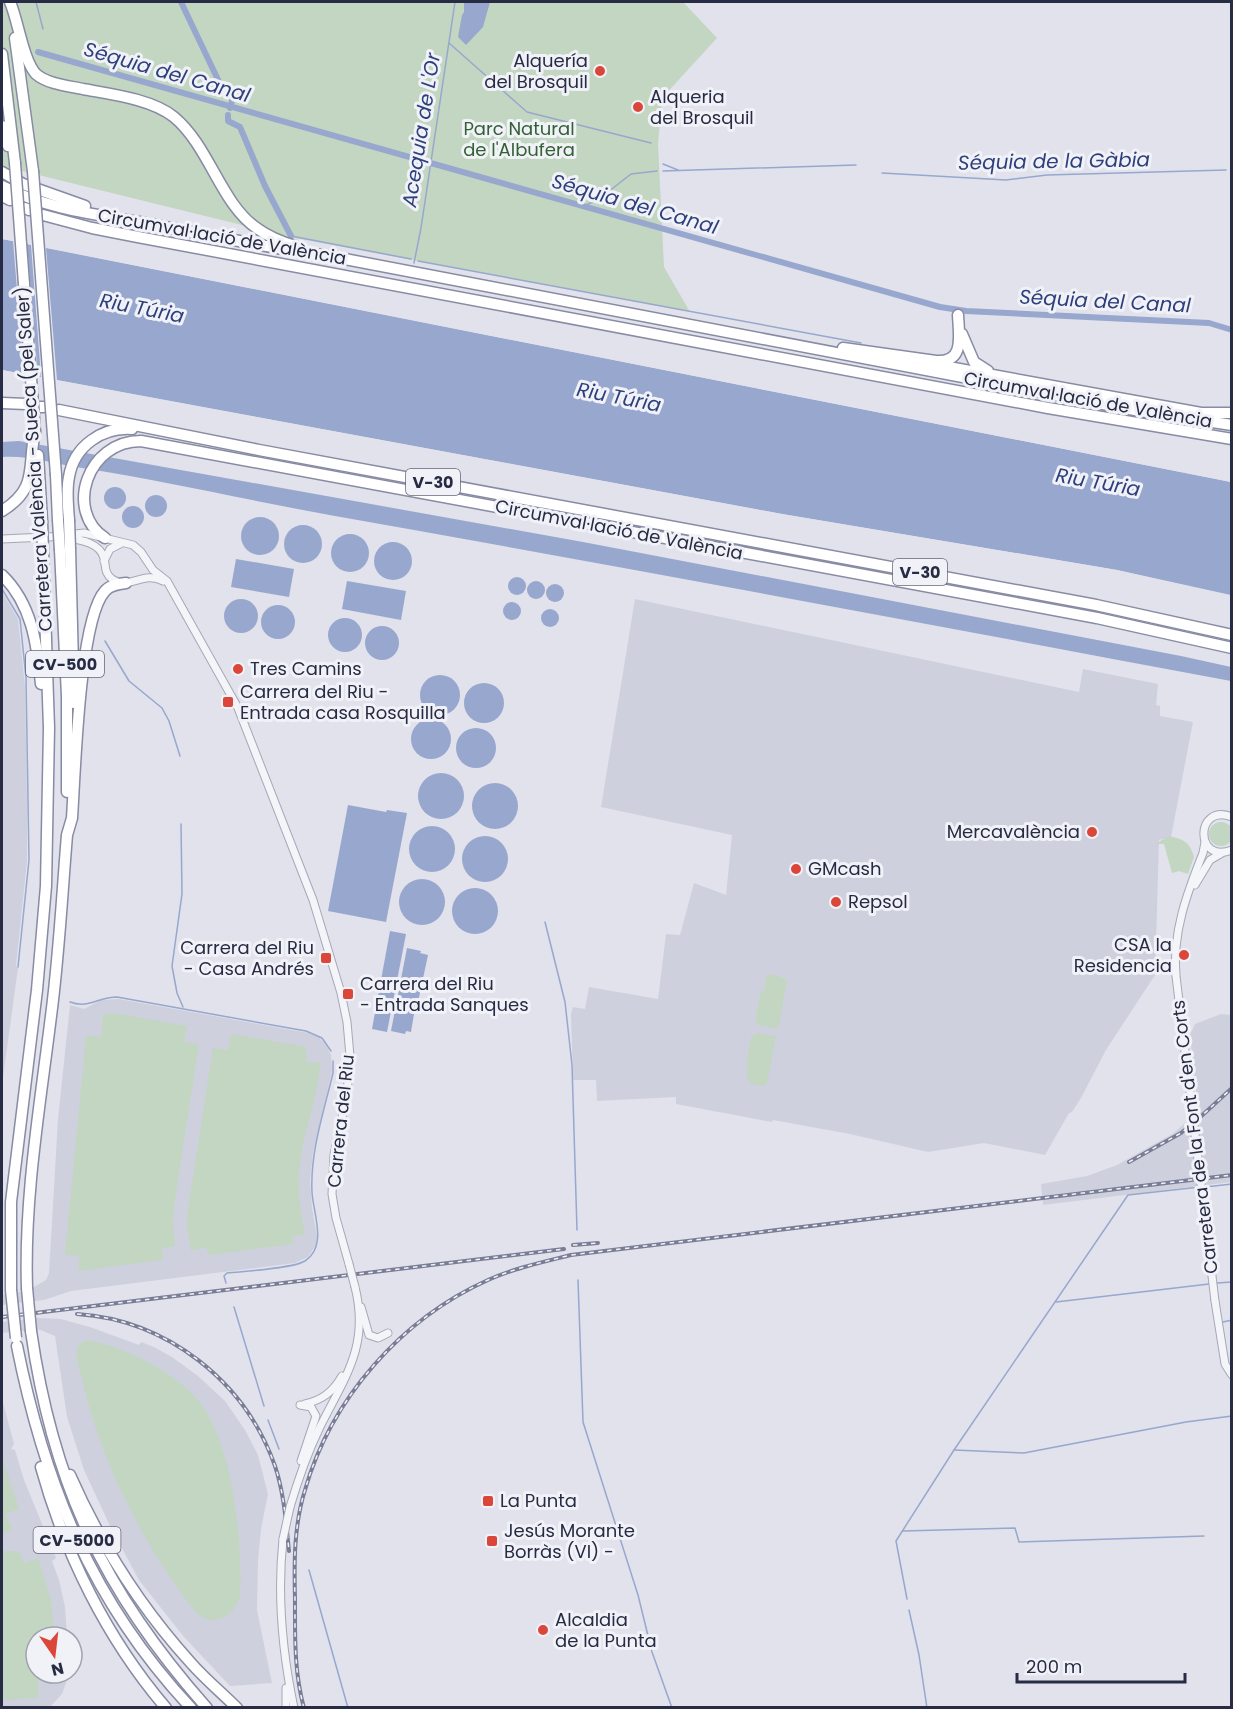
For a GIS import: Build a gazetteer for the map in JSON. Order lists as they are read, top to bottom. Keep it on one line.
{"streets":{"highway":["Circumval·lació de València","Carretera València - Sueca (pel Saler)","V-30","CV-500","CV-5000"],"street":["Carrera del Riu","Carretera de la Font d'en Corts"]},"crossings":[["Carretera València - Sueca (pel Saler)","CV-5000"]],"water":["Séquia del Canal","Acequia de L'Or","Séquia de la Gàbia","Riu Túria"],"parks":["Parc Natural de l'Albufera"],"places":{"other":["Alquería del Brosquil","Alqueria del Brosquil","Tres Camins","Mercavalència","GMcash","Repsol","CSA la Residencia","Alcaldia de la Punta"],"transit":["Carrera del Riu - Entrada casa Rosquilla","Carrera del Riu - Casa Andrés","Carrera del Riu - Entrada Sanques","La Punta","Jesús Morante Borràs (VI) -"]},"scale_bar":"200 m","north":"bottom"}
